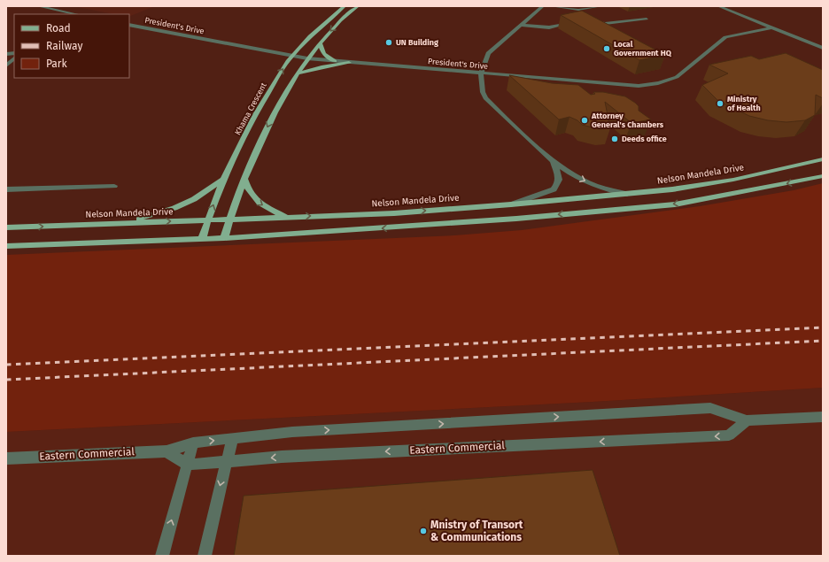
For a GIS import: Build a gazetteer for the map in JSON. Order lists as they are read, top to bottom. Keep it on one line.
{"streets":{"main road":["Khama Crescent","Nelson Mandela Drive"],"street":["President's Drive","Eastern Commercial"]},"crossings":[["President's Drive","Khama Crescent"],["Khama Crescent","Nelson Mandela Drive"]],"places":["UN Building","Local Government HQ","Ministry of Health","Attorney General's Chambers","Deeds office","Mnistry of Transort & Communications"],"legend":["Road","Railway","Park"]}
